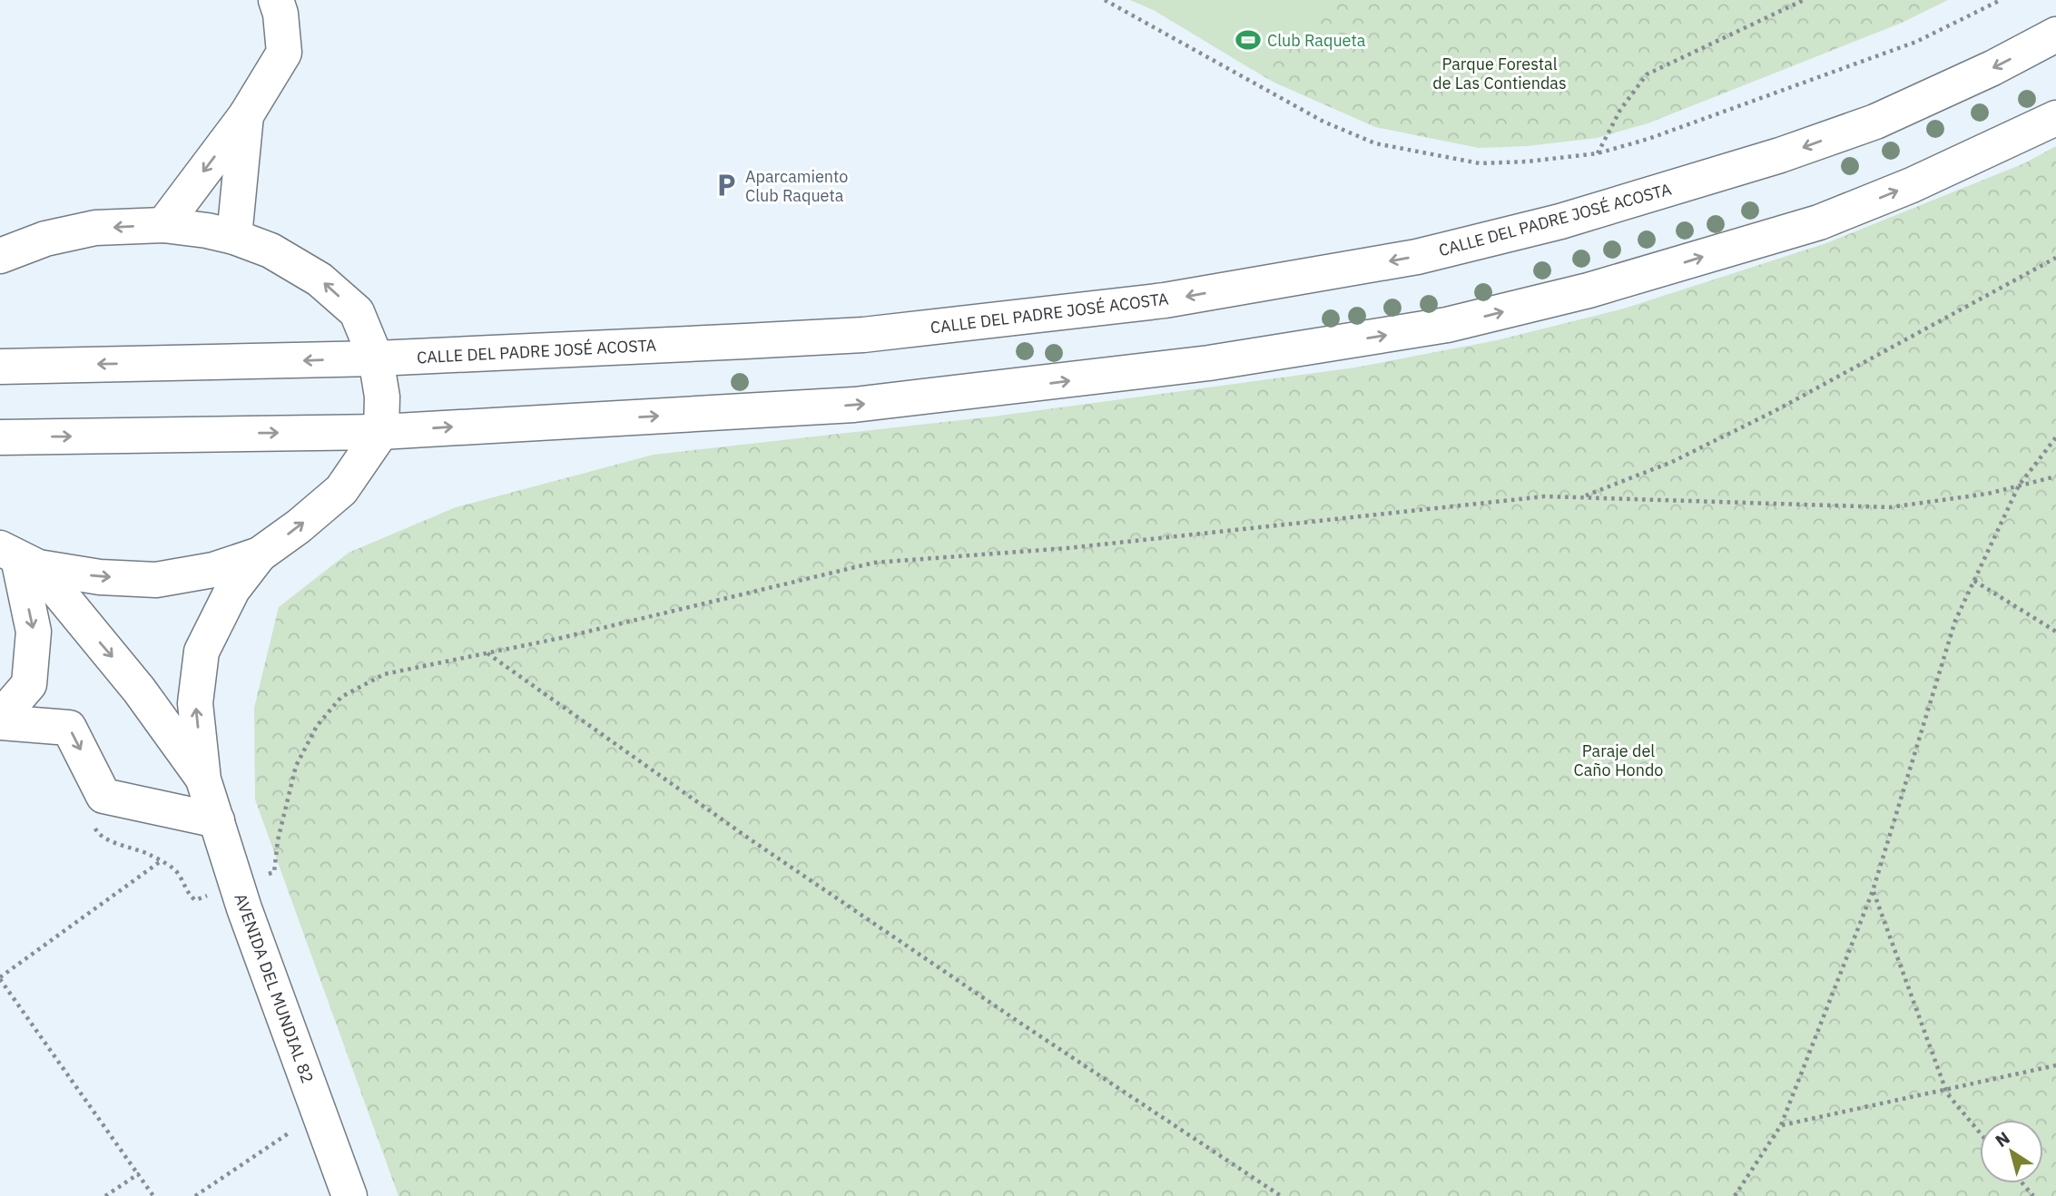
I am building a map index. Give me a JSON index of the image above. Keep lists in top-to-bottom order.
{
  "streets": {
    "main road": ["CALLE DEL PADRE JOSÉ ACOSTA", "AVENIDA DEL MUNDIAL 82"]
  },
  "parks": ["Parque Forestal de Las Contiendas", "Paraje del Caño Hondo"],
  "places": {
    "sports": ["Club Raqueta"],
    "parking": ["Aparcamiento Club Raqueta"]
  },
  "north": "top left"
}
